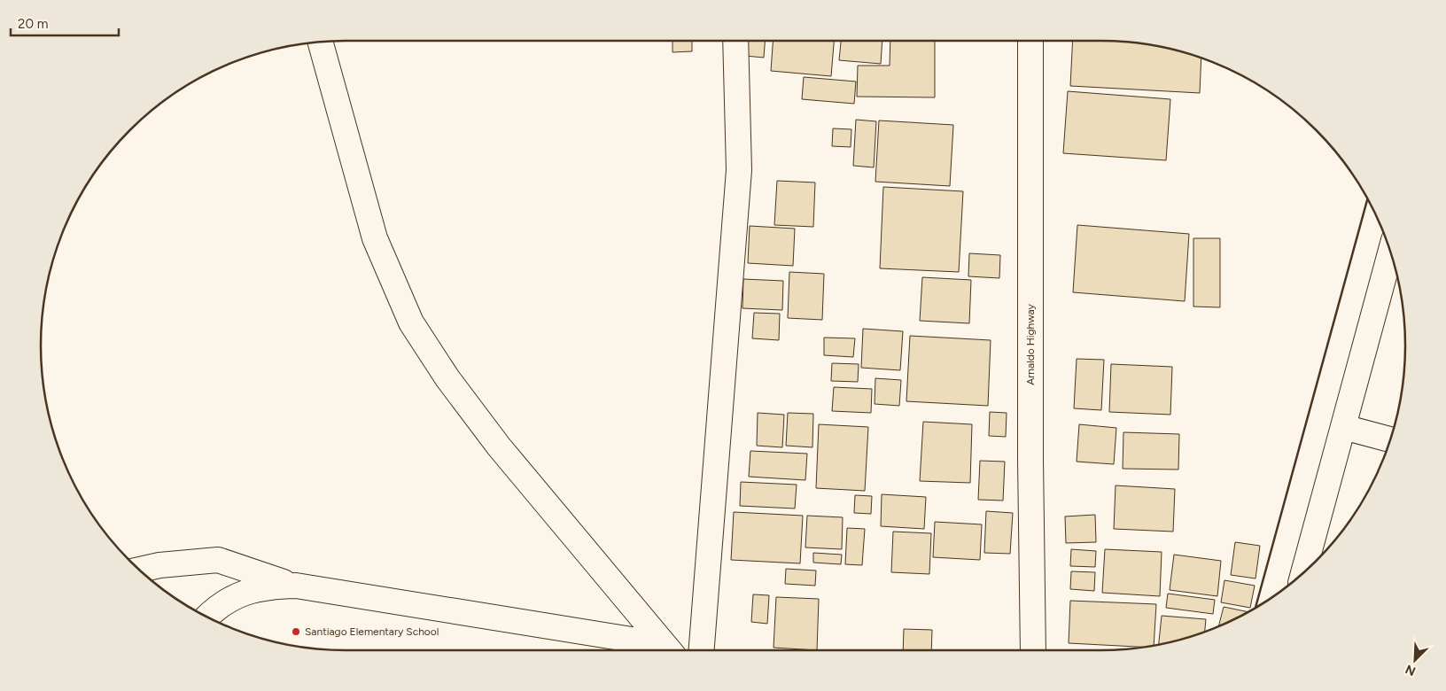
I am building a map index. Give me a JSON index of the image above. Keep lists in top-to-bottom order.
{
  "streets": {
    "street": ["Arnaldo Highway"]
  },
  "places": ["Santiago Elementary School"],
  "scale_bar": "20 m",
  "north": "bottom left"
}
